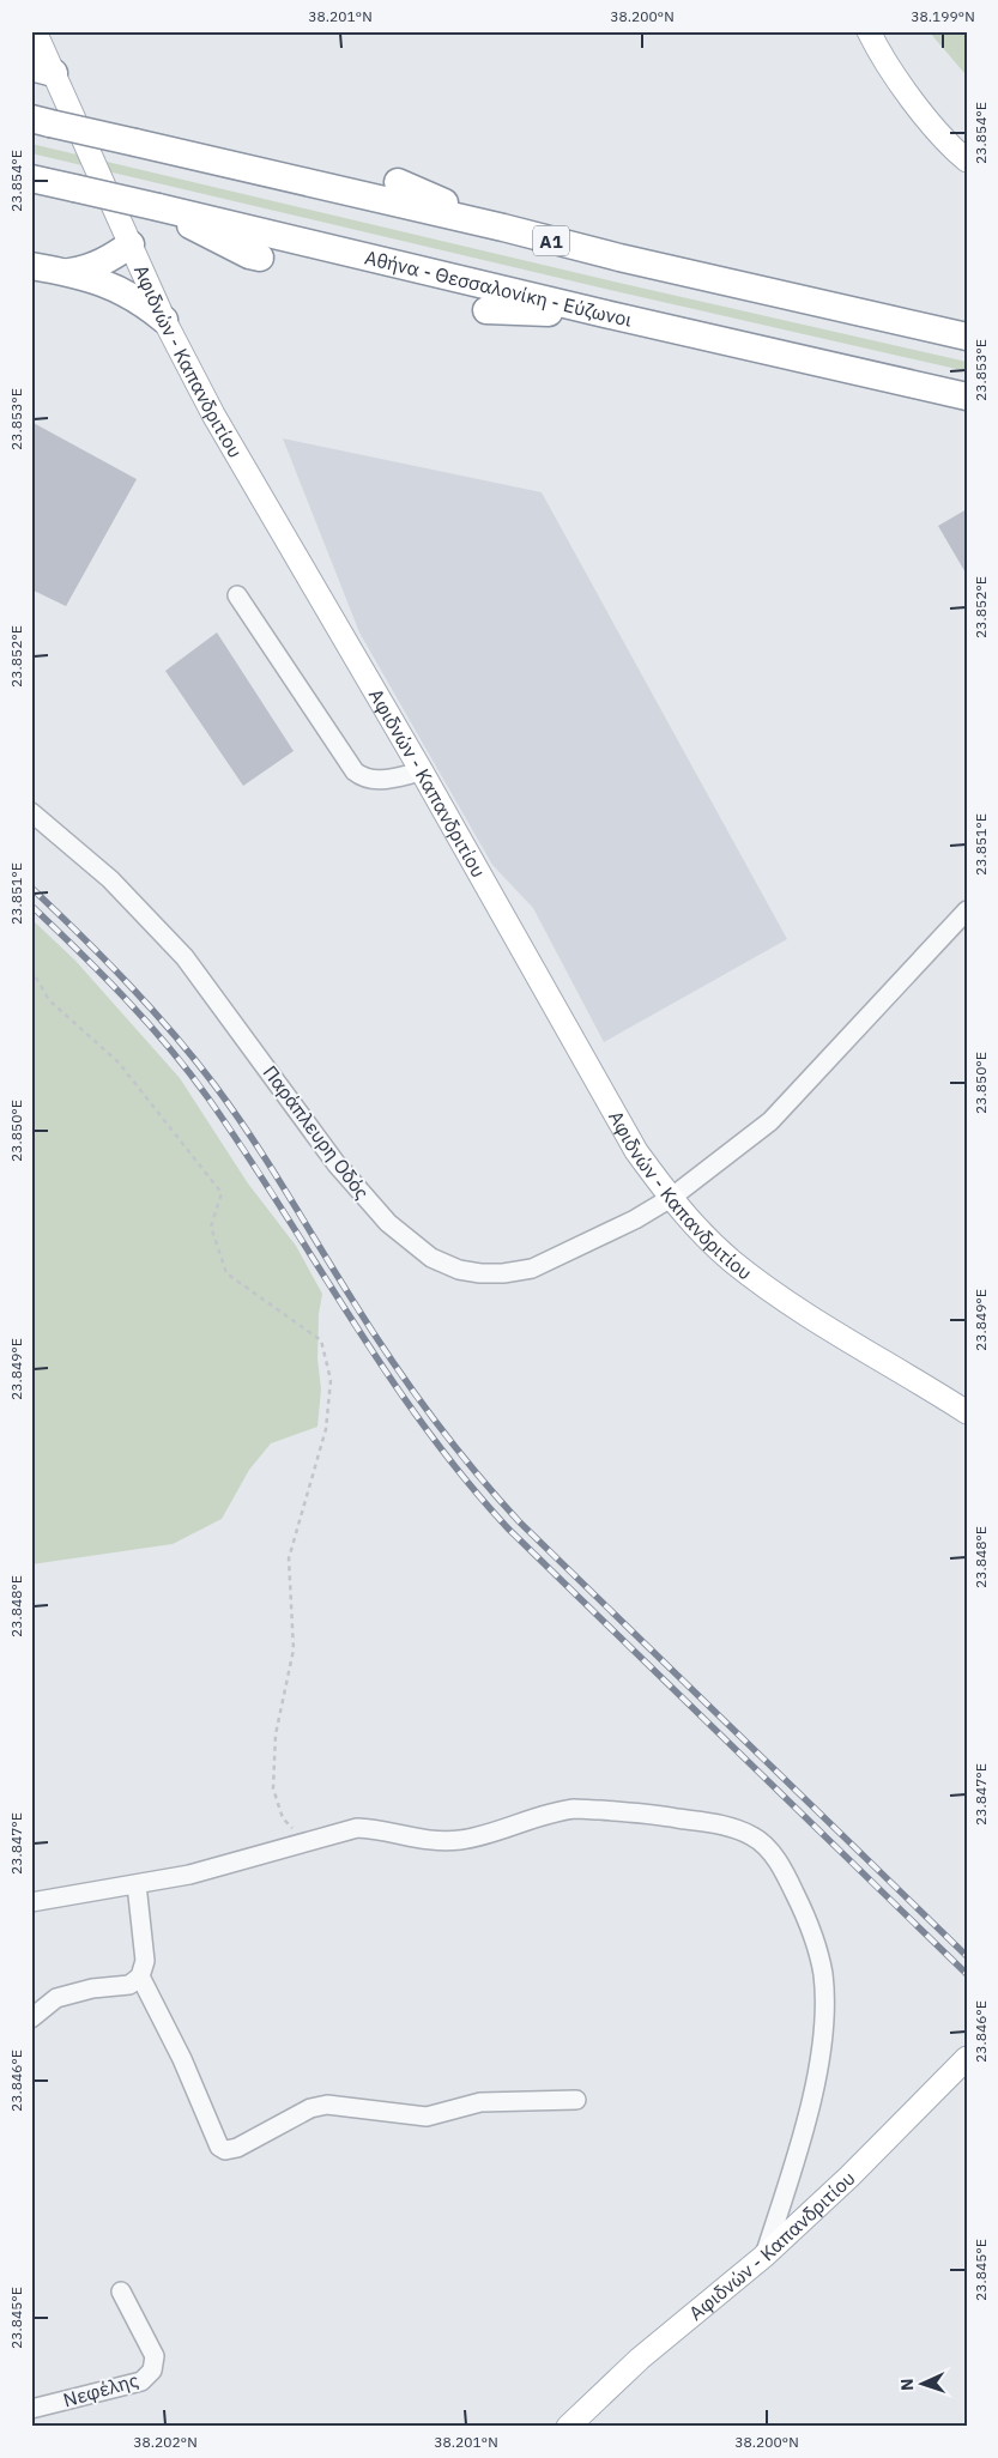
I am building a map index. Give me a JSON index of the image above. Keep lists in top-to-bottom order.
{
  "streets": {
    "highway": ["Α1", "Αθήνα - Θεσσαλονίκη - Εύζωνοι"],
    "main road": ["Αφιδνών - Καπανδριτίου"],
    "street": ["Παράπλευρη Οδός", "Νεφέλης"]
  },
  "crossings": [
    ["Αφιδνών - Καπανδριτίου", "Παράπλευρη Οδός"]
  ],
  "north": "left",
  "coordinates": [
    "38.201°N",
    "38.200°N",
    "38.199°N",
    "23.854°E",
    "23.853°E",
    "23.852°E",
    "23.851°E",
    "23.850°E",
    "23.849°E",
    "23.848°E",
    "23.847°E",
    "23.846°E",
    "23.845°E",
    "38.202°N"
  ]
}
